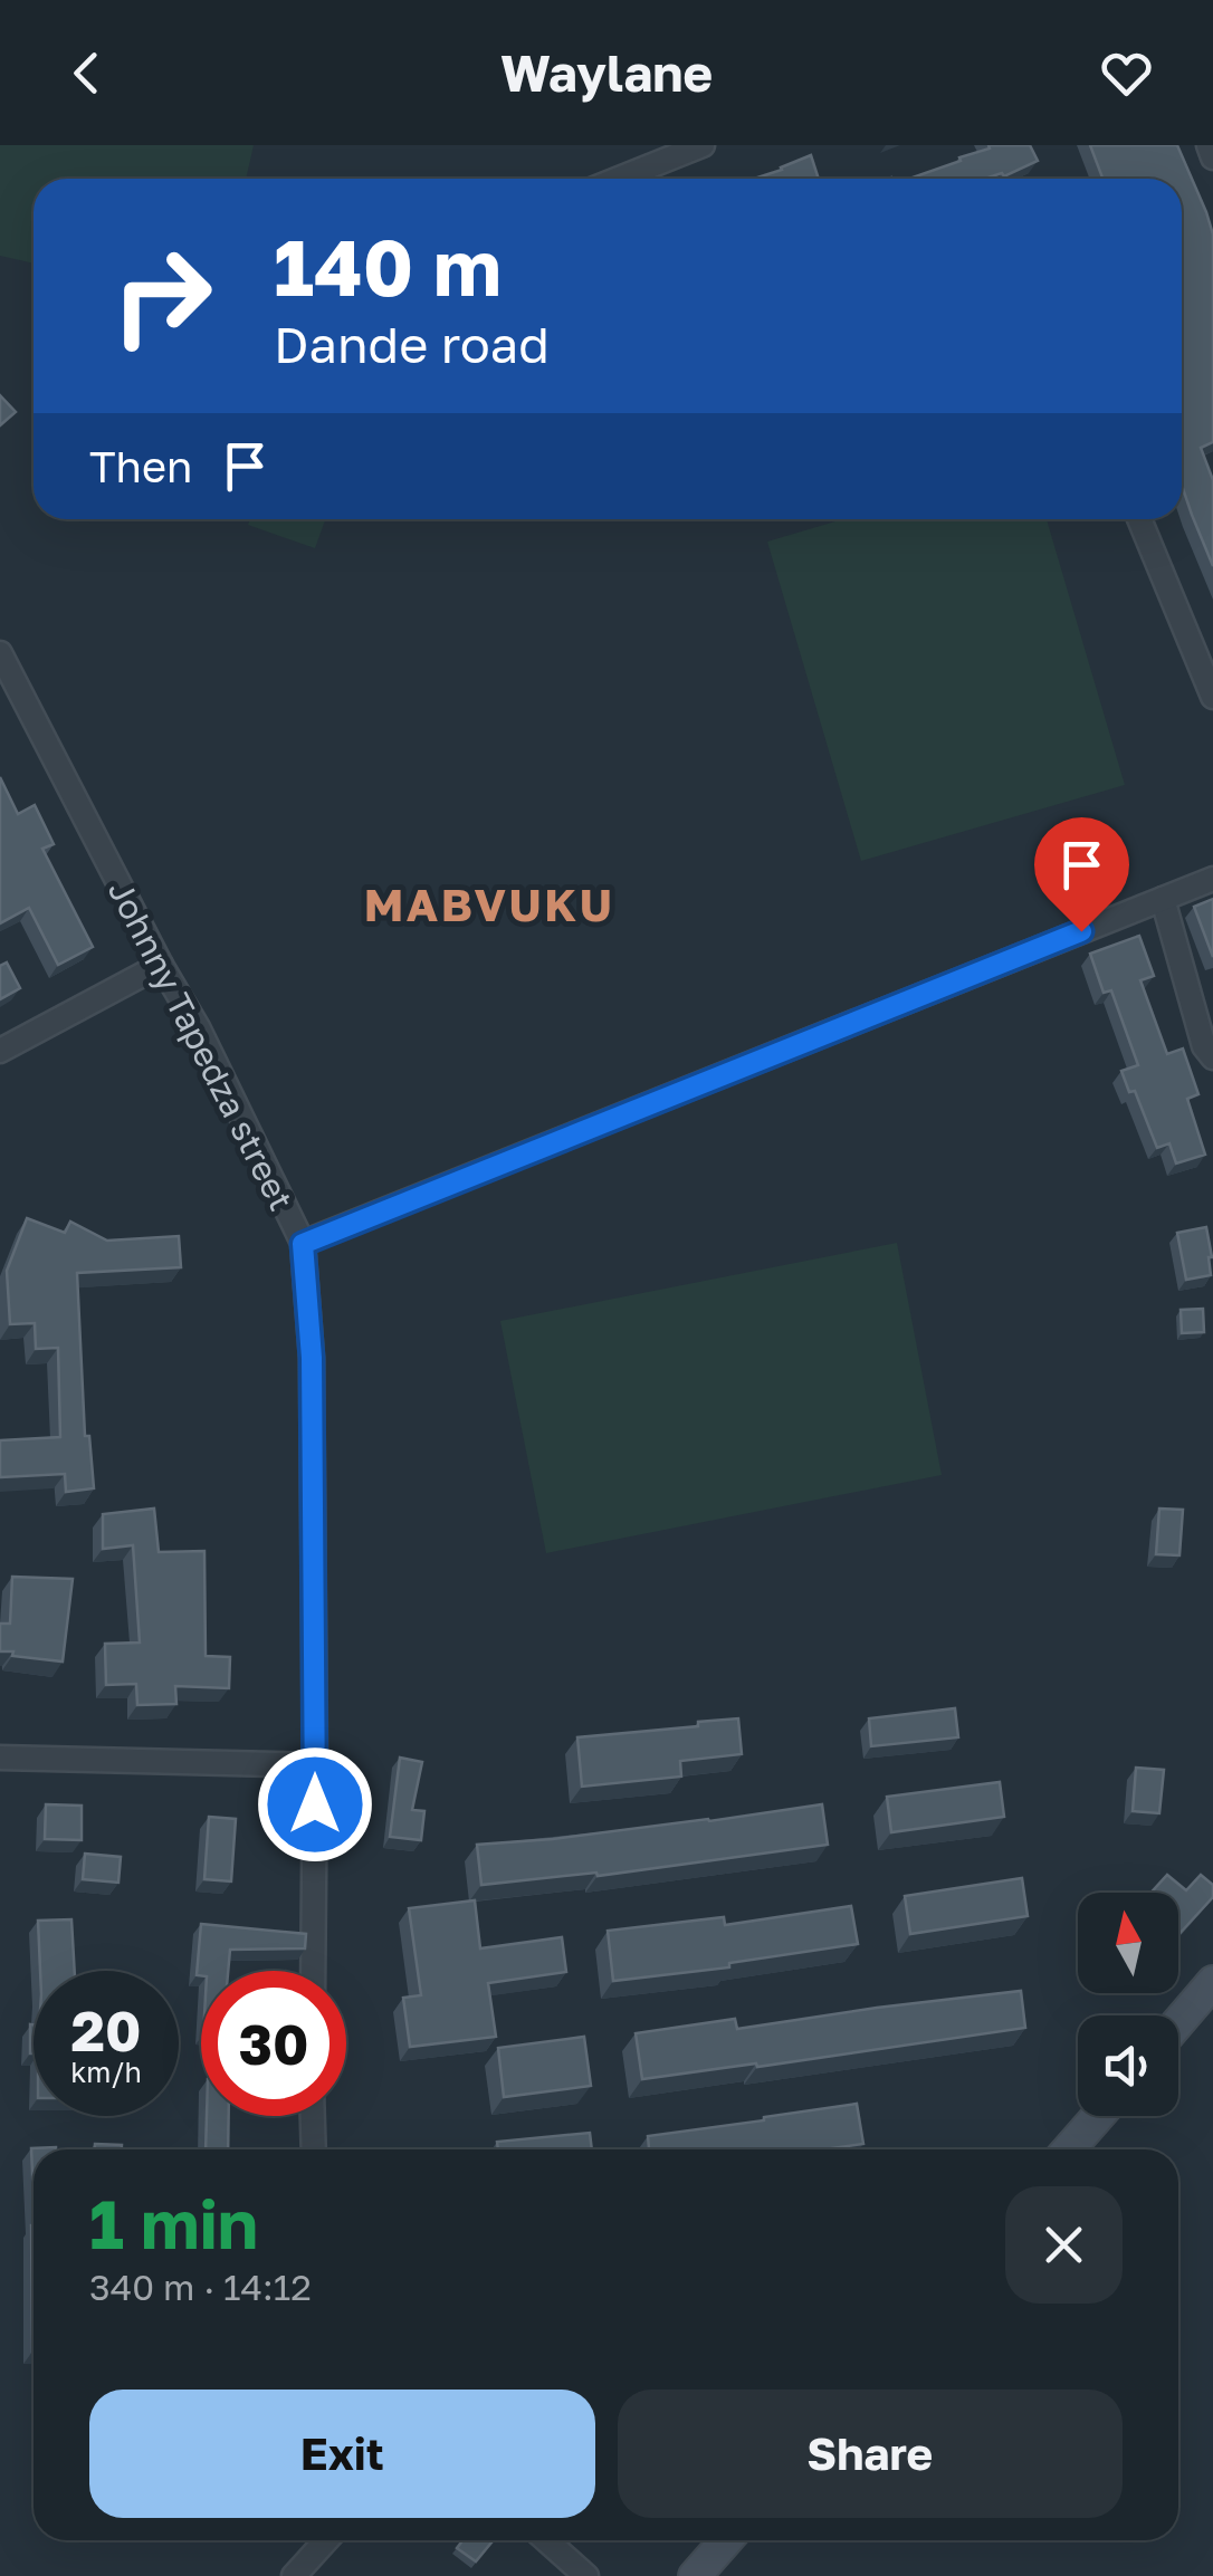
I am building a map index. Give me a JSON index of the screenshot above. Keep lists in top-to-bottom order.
{
  "streets": {
    "street": ["Johnny Tapedza street"]
  },
  "districts": ["MABVUKU"],
  "north": "top",
  "page": {
    "header": "Waylane",
    "turn": ["140 m", "Dande road"],
    "then": "Then",
    "speed": "20 km/h",
    "limit": "30",
    "heading": ["1 min", "340 m · 14:12"],
    "buttons": ["Exit", "Share"]
  }
}
